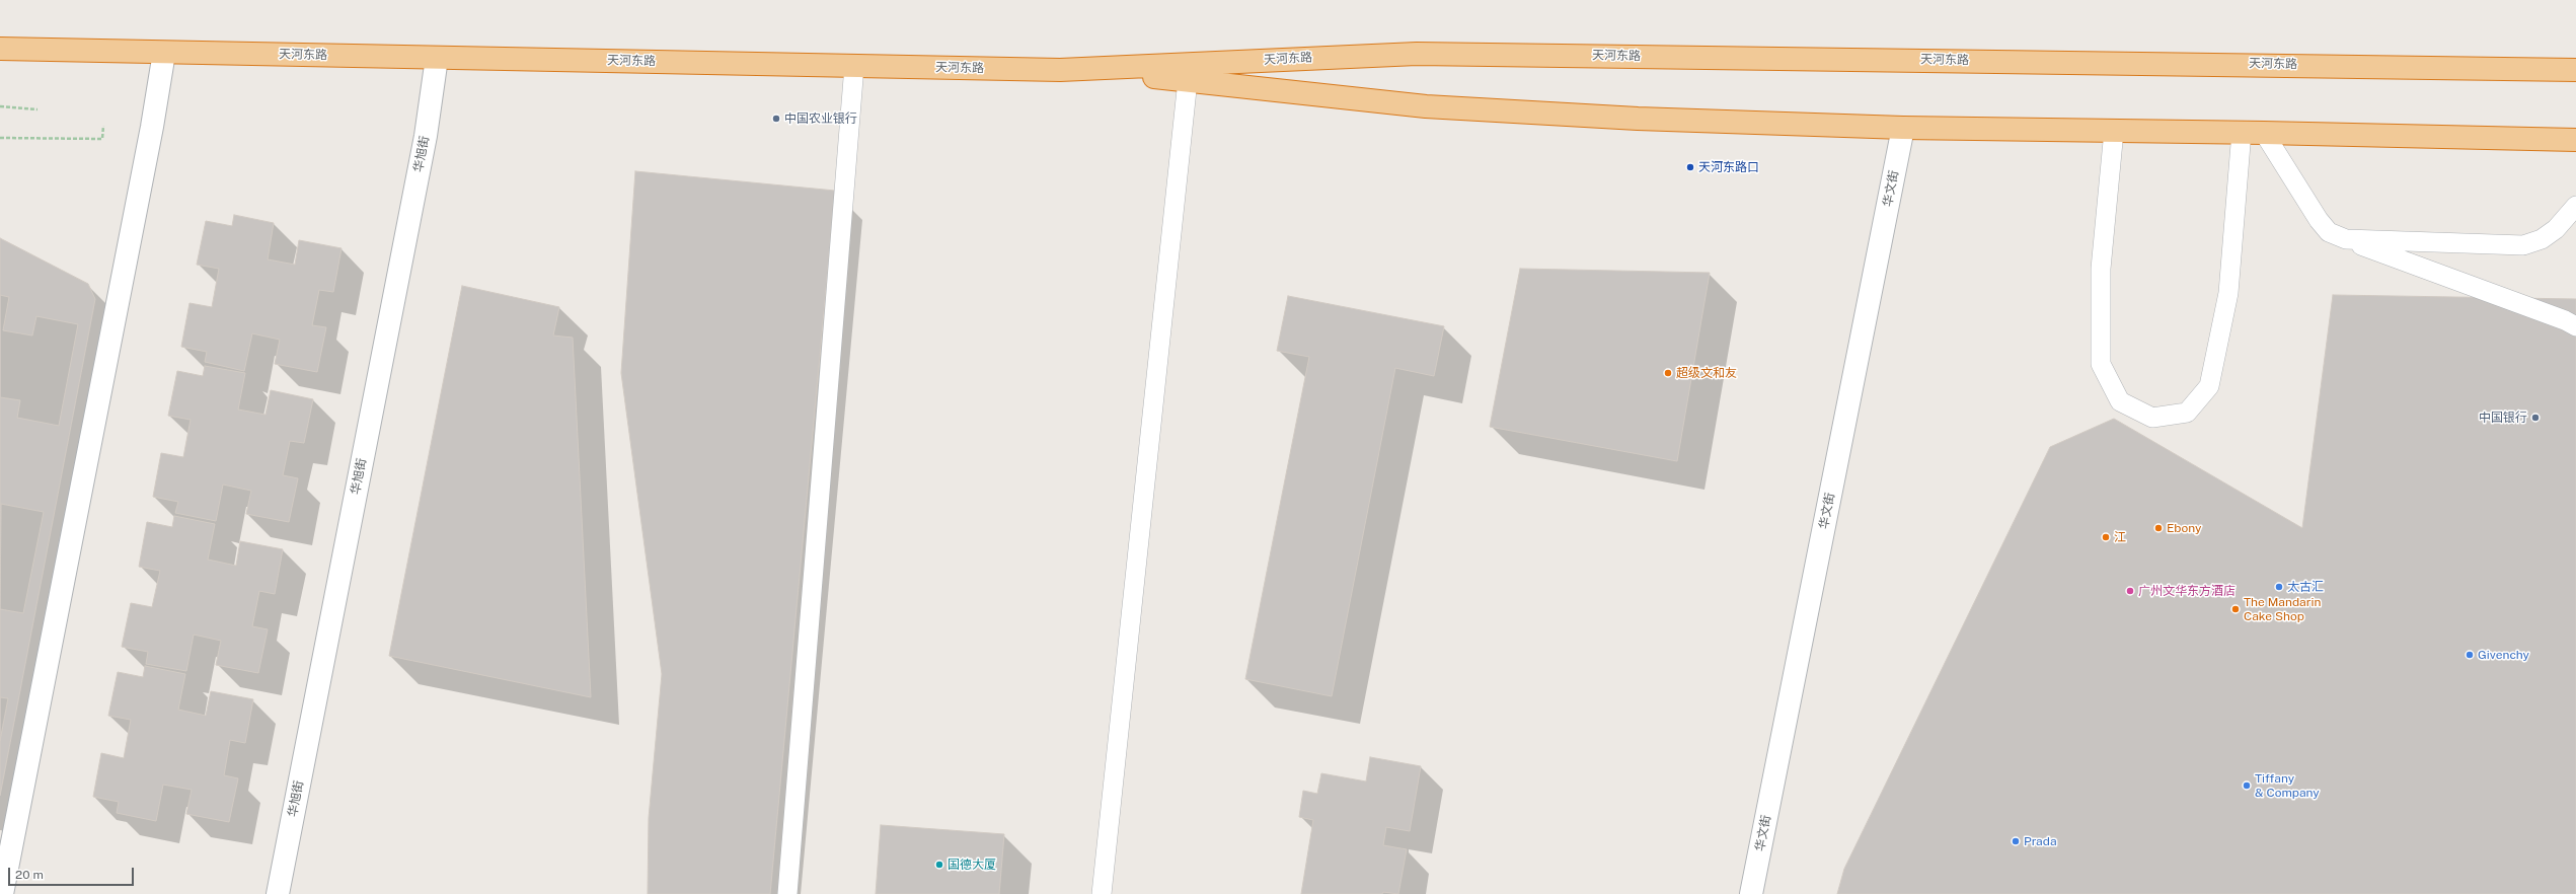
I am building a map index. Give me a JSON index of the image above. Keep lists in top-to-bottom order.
{
  "streets": {
    "highway": ["天河东路"],
    "street": ["华旭街", "华文街"]
  },
  "crossings": [
    ["天河东路", "华旭街"]
  ],
  "places": [
    "中国农业银行",
    "天河东路口",
    "超级文和友",
    "中国银行",
    "Ebony",
    "江",
    "太古汇",
    "广州文华东方酒店",
    "The Mandarin Cake Shop",
    "Givenchy",
    "Tiffany & Company",
    "Prada",
    "国德大厦"
  ],
  "scale_bar": "20 m"
}
